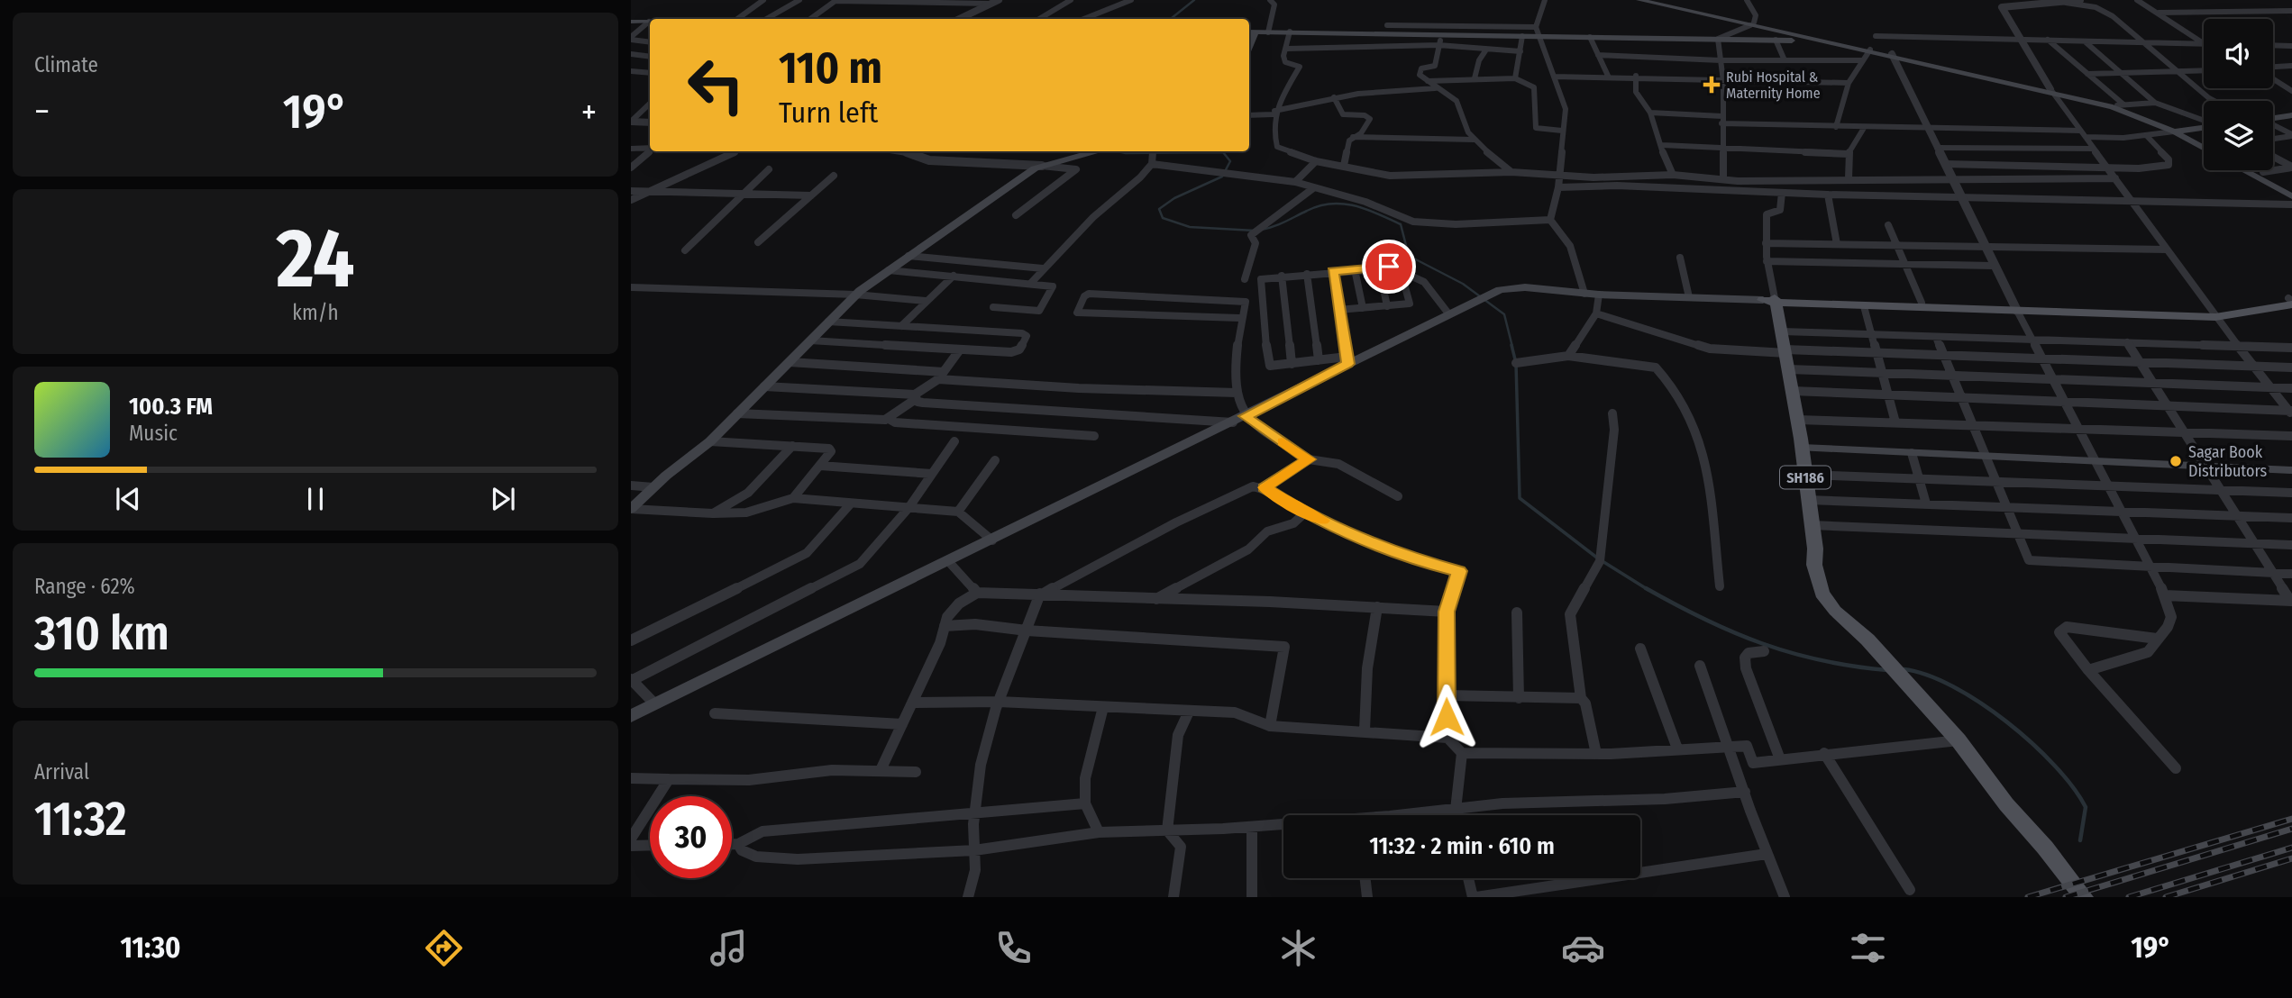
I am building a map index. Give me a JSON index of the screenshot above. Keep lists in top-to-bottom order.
{
  "streets": {
    "main road": ["SH186"]
  },
  "places": {
    "health": ["Rubi Hospital & Maternity Home"],
    "other": ["Sagar Book Distributors"]
  },
  "page": {
    "tile": [
      "Climate",
      ["24", "km/h"],
      ["Range · 62%", "310 km"],
      ["Arrival", "11:32"]
    ],
    "turn": ["110 m", "Turn left"],
    "heat": ["−", "19°", "+"],
    "song": ["100.3 FM", "Music"],
    "limit": "30",
    "trip": "11:32 · 2 min · 610 m",
    "tabs": ["11:30", "19°"]
  }
}
